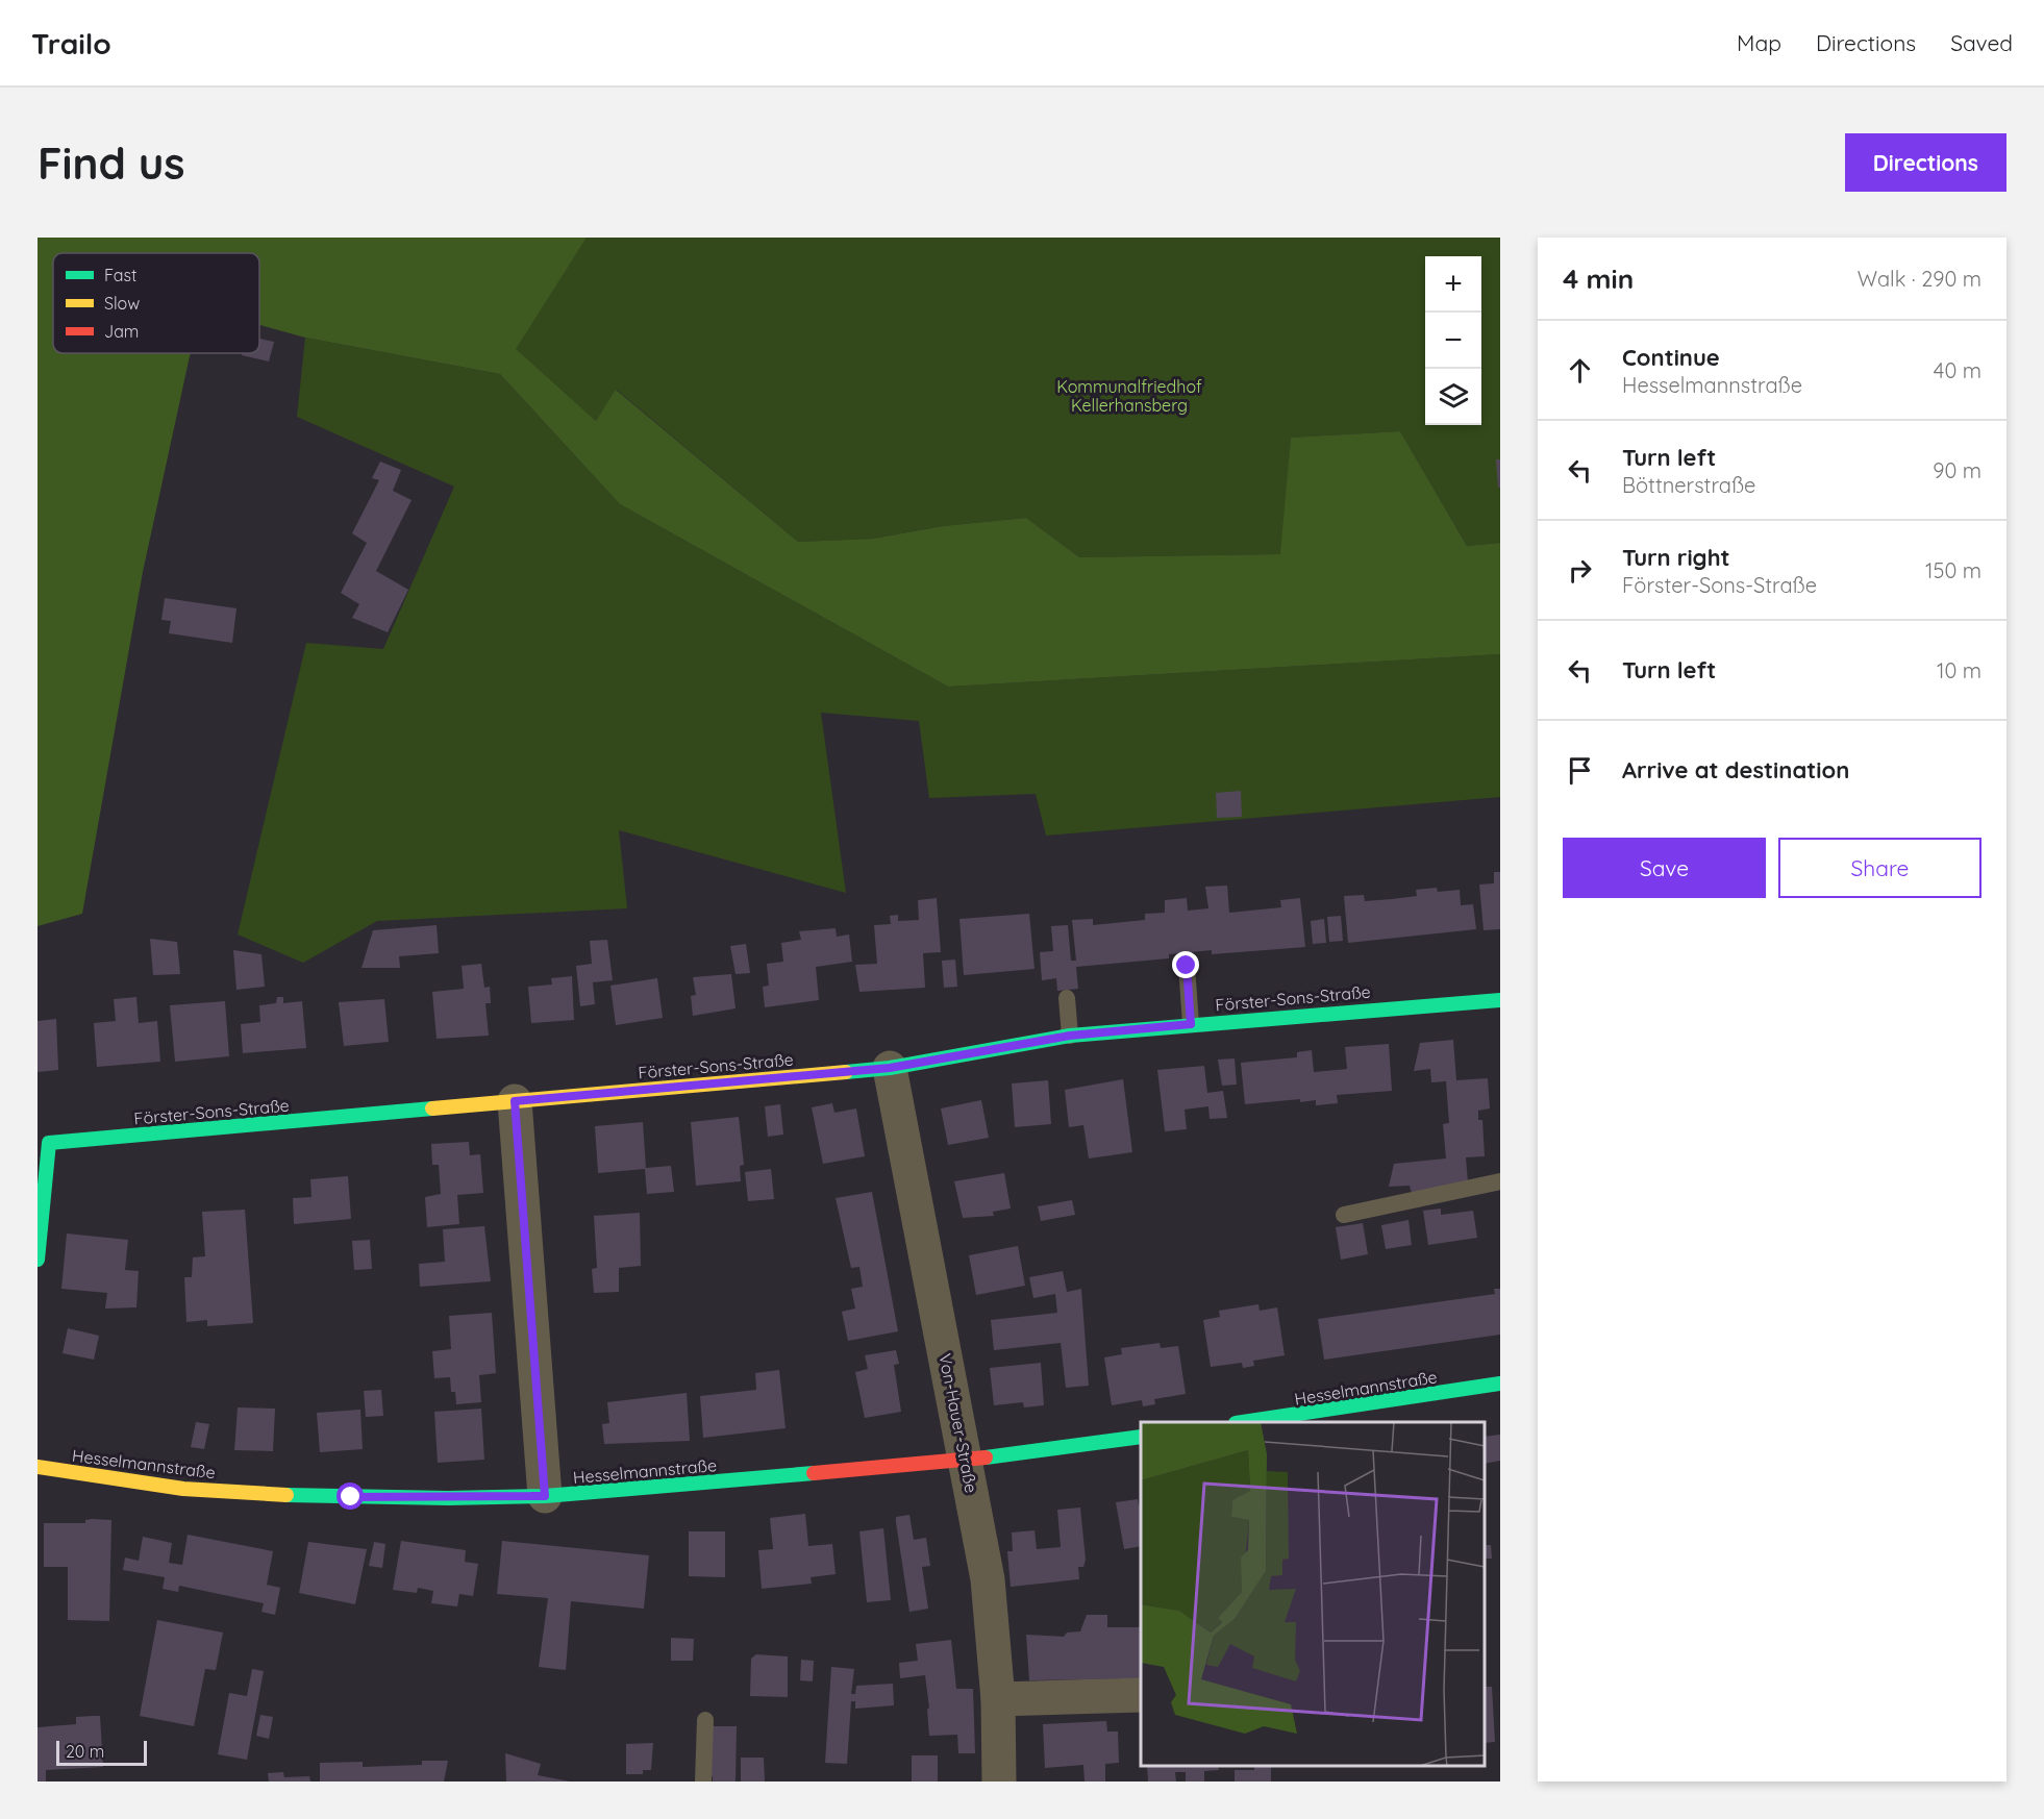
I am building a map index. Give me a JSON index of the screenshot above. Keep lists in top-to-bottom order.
{
  "streets": {
    "street": ["Förster-Sons-Straße", "Hesselmannstraße", "Von-Hauer-Straße"]
  },
  "crossings": [
    ["Förster-Sons-Straße", "Von-Hauer-Straße"],
    ["Hesselmannstraße", "Von-Hauer-Straße"]
  ],
  "parks": ["Kommunalfriedhof Kellerhansberg"],
  "legend": ["Fast", "Slow", "Jam"],
  "scale_bar": "20 m",
  "page": {
    "header": "Trailo",
    "nav": ["Map", "Directions", "Saved"],
    "buttons": [
      "Directions",
      ["Save", "Share"]
    ],
    "title": "Find us",
    "heading": ["4 min", "Walk · 290 m"],
    "map_buttons": ["+", "−"],
    "list": [
      ["Continue", "Hesselmannstraße", "40 m"],
      ["Turn left", "Böttnerstraße", "90 m"],
      ["Turn right", "Förster-Sons-Straße", "150 m"],
      ["Turn left", "10 m"],
      "Arrive at destination"
    ],
    "scale": "20 m"
  }
}
